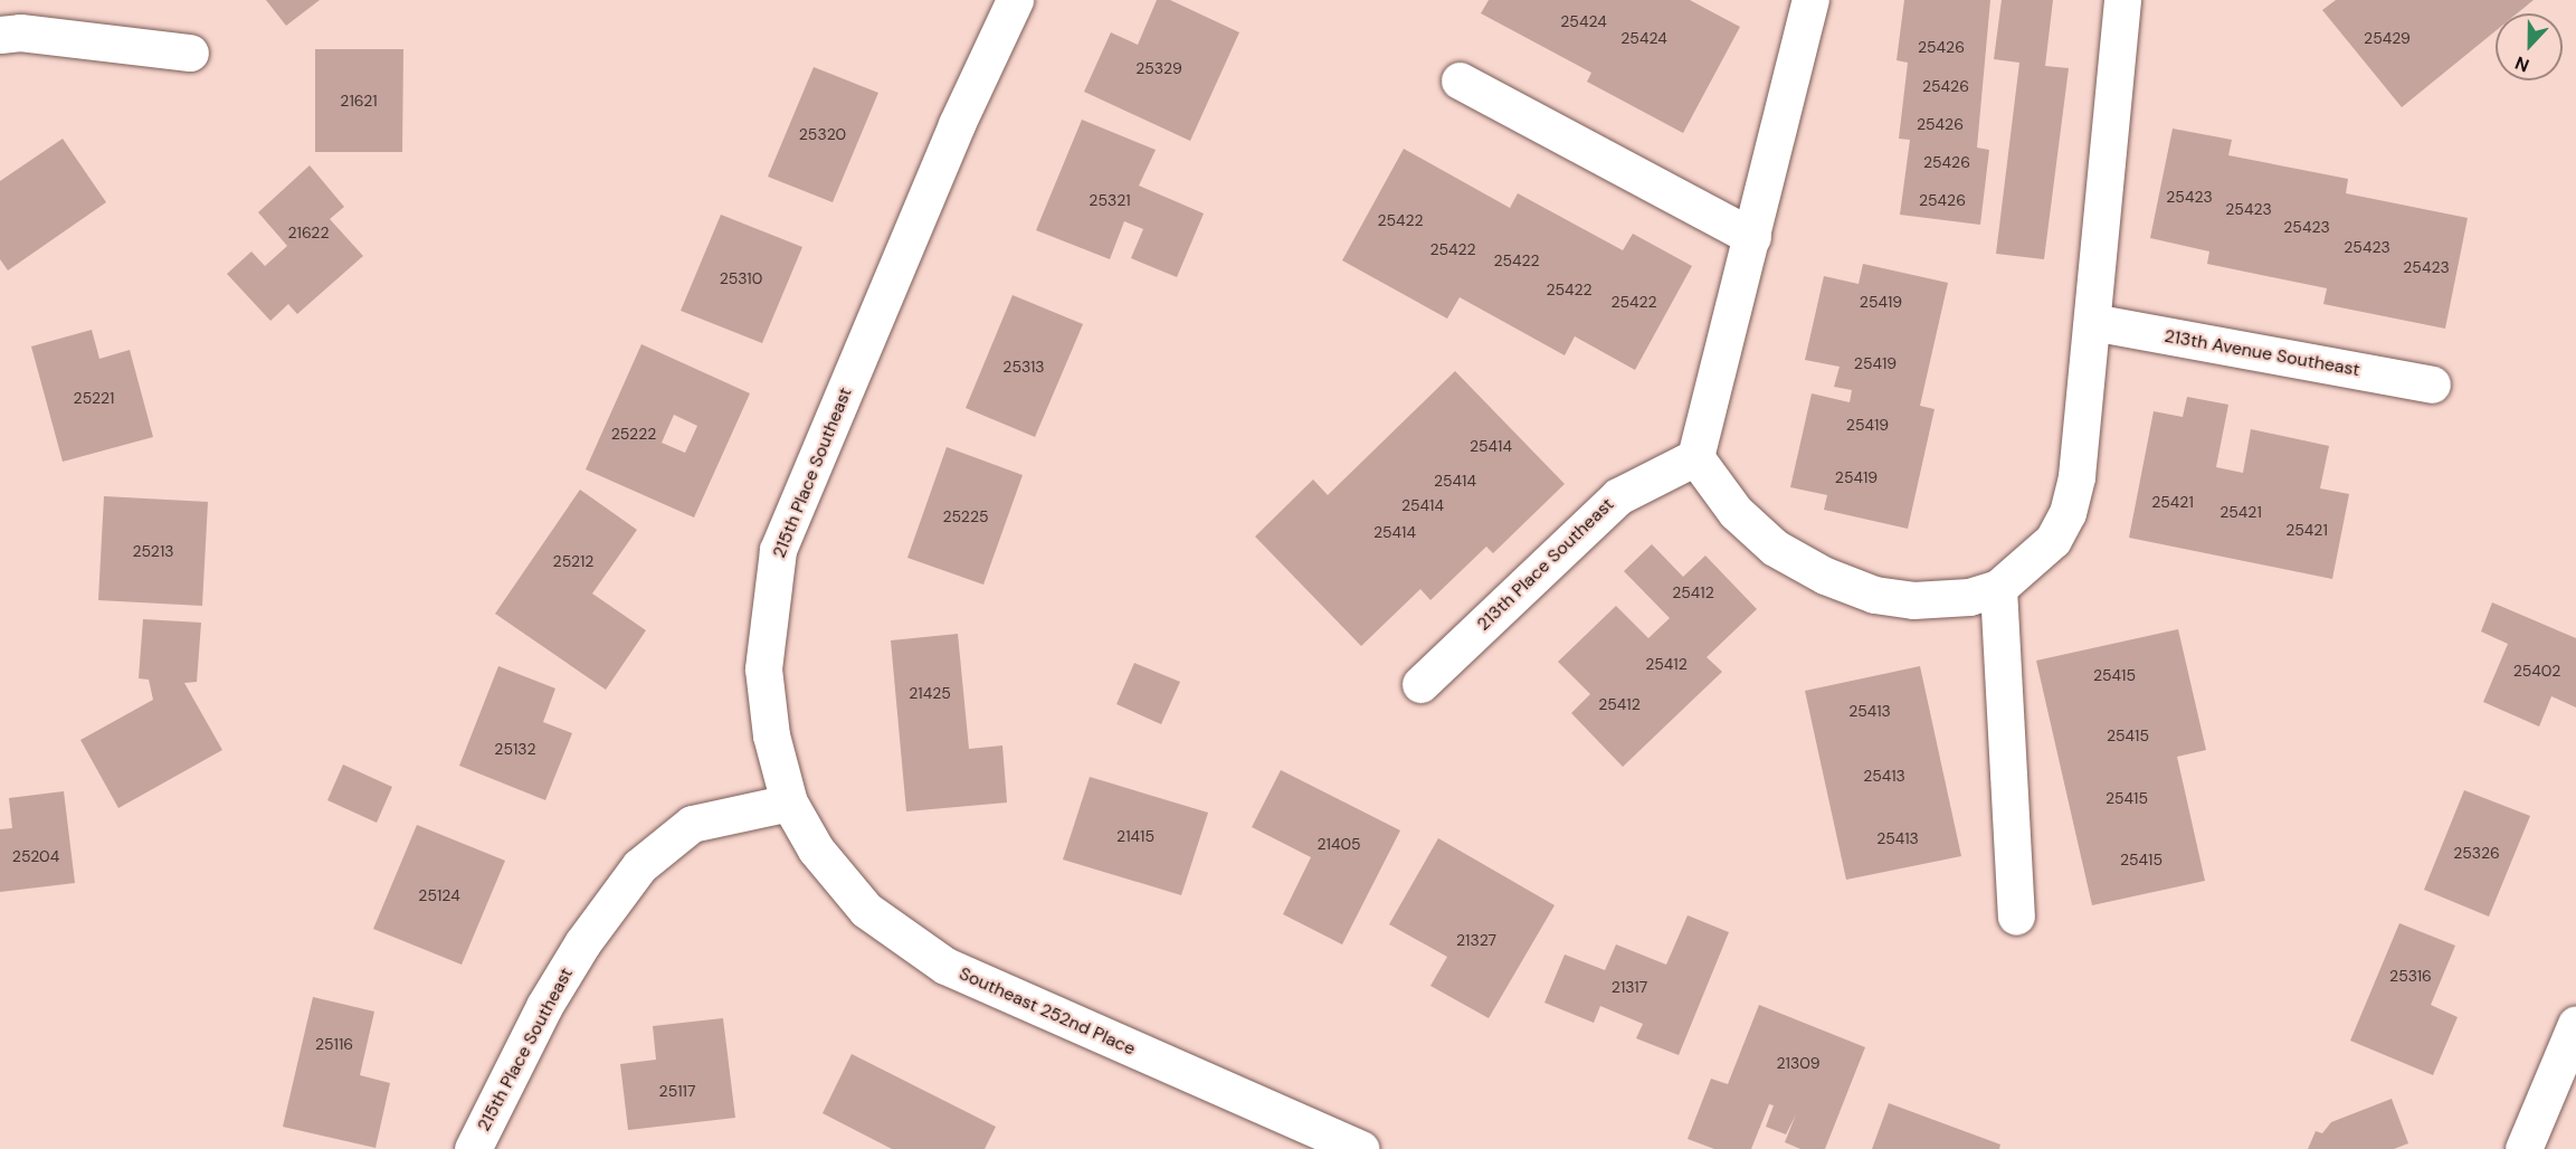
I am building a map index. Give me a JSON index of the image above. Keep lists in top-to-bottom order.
{
  "streets": {
    "street": [
      "213th Avenue Southeast",
      "215th Place Southeast",
      "213th Place Southeast",
      "Southeast 252nd Place"
    ]
  },
  "crossings": [
    ["215th Place Southeast", "Southeast 252nd Place"]
  ],
  "house_numbers": [
    "25424",
    "25424",
    "25429",
    "25426",
    "25329",
    "25426",
    "21621",
    "25426",
    "25320",
    "25426",
    "25423",
    "25321",
    "25426",
    "25423",
    "25422",
    "25423",
    "21622",
    "25423",
    "25422",
    "25422",
    "25423",
    "25310",
    "25422",
    "25422",
    "25419",
    "25419",
    "25313",
    "25221",
    "25419",
    "25222",
    "25414",
    "25419",
    "25414",
    "25421",
    "25414",
    "25421",
    "25225",
    "25421",
    "25414",
    "25213",
    "25212",
    "25412",
    "25412",
    "25402",
    "25415",
    "21425",
    "25412",
    "25413",
    "25415",
    "25132",
    "25413",
    "25415",
    "21415",
    "25413",
    "21405",
    "25326",
    "25204",
    "25415",
    "25124",
    "21327",
    "25316",
    "21317",
    "25116",
    "21309",
    "25117"
  ],
  "north": "bottom"
}
